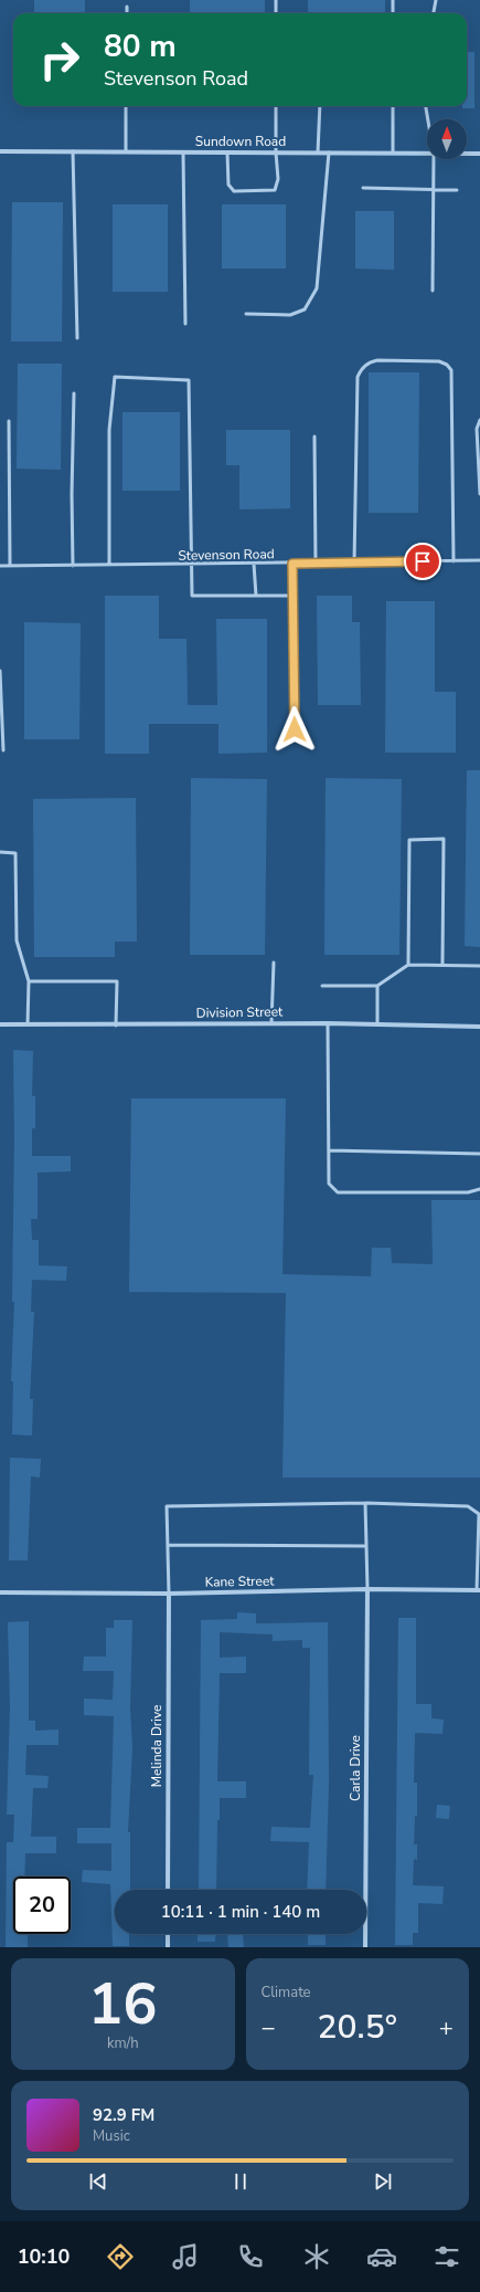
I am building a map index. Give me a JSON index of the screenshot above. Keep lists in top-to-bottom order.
{
  "streets": {
    "street": [
      "Sundown Road",
      "Division Street",
      "Kane Street",
      "Melinda Drive",
      "Carla Drive"
    ],
    "lane": ["Stevenson Road"]
  },
  "crossings": [
    ["Kane Street", "Melinda Drive"],
    ["Kane Street", "Carla Drive"]
  ],
  "north": "top",
  "page": {
    "turn": ["80 m", "Stevenson Road"],
    "limit": "20",
    "trip": "10:11 · 1 min · 140 m",
    "tile": [
      ["16", "km/h"],
      "Climate"
    ],
    "heat": ["−", "20.5°", "+"],
    "song": ["92.9 FM", "Music"],
    "tabs": "10:10"
  }
}
